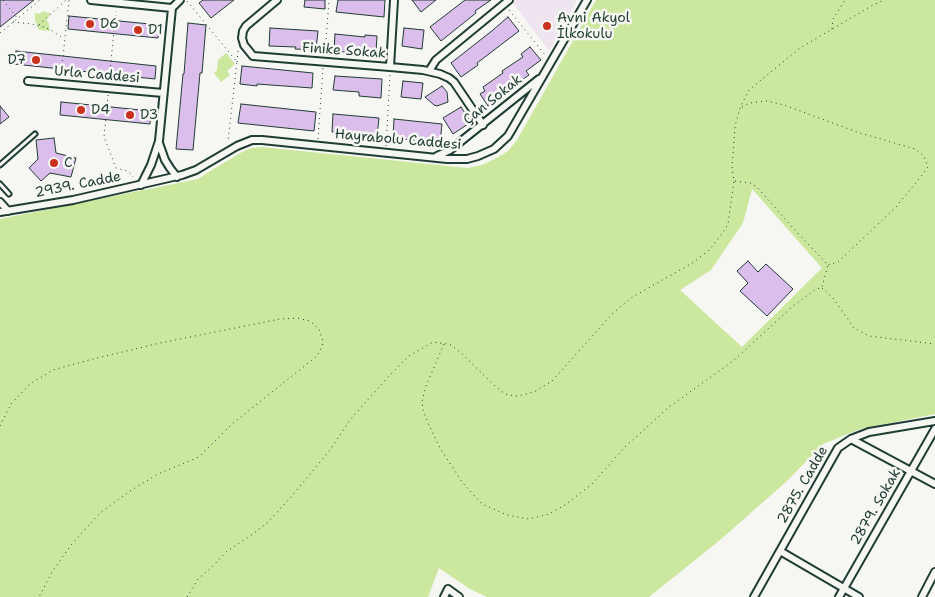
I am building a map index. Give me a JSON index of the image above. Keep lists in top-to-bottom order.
{
  "streets": {
    "street": [
      "Finike Sokak",
      "Urla Caddesi",
      "Çan Sokak",
      "Hayrabolu Caddesi",
      "2939. Cadde",
      "2875. Cadde",
      "2879. Sokak"
    ]
  },
  "crossings": [
    ["Finike Sokak", "Çan Sokak"],
    ["Çan Sokak", "Hayrabolu Caddesi"],
    ["Hayrabolu Caddesi", "2939. Cadde"]
  ],
  "places": [
    "D6",
    "Avni Akyol İlkokulu",
    "D1",
    "D7",
    "D4",
    "D3",
    "C"
  ]
}
